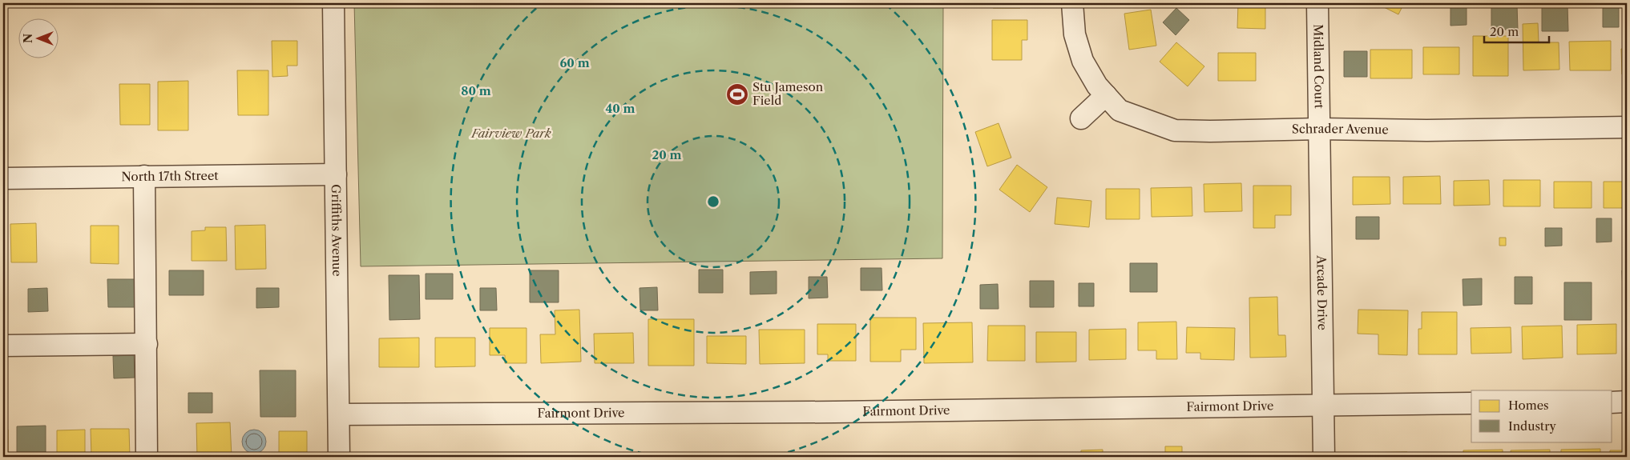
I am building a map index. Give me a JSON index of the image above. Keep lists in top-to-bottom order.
{
  "streets": {
    "street": [
      "Midland Court",
      "Schrader Avenue",
      "North 17th Street",
      "Griffiths Avenue",
      "Arcade Drive",
      "Fairmont Drive"
    ]
  },
  "crossings": [
    ["Midland Court", "Schrader Avenue"],
    ["Midland Court", "Arcade Drive"],
    ["Schrader Avenue", "Arcade Drive"],
    ["North 17th Street", "Griffiths Avenue"],
    ["Griffiths Avenue", "Fairmont Drive"],
    ["Arcade Drive", "Fairmont Drive"]
  ],
  "parks": ["Fairview Park"],
  "places": {
    "sports": ["Stu Jameson Field"]
  },
  "legend": ["Homes", "Industry"],
  "scale_bar": "20 m",
  "north": "left",
  "rings": [
    "60 m",
    "80 m",
    "40 m",
    "20 m"
  ]
}
